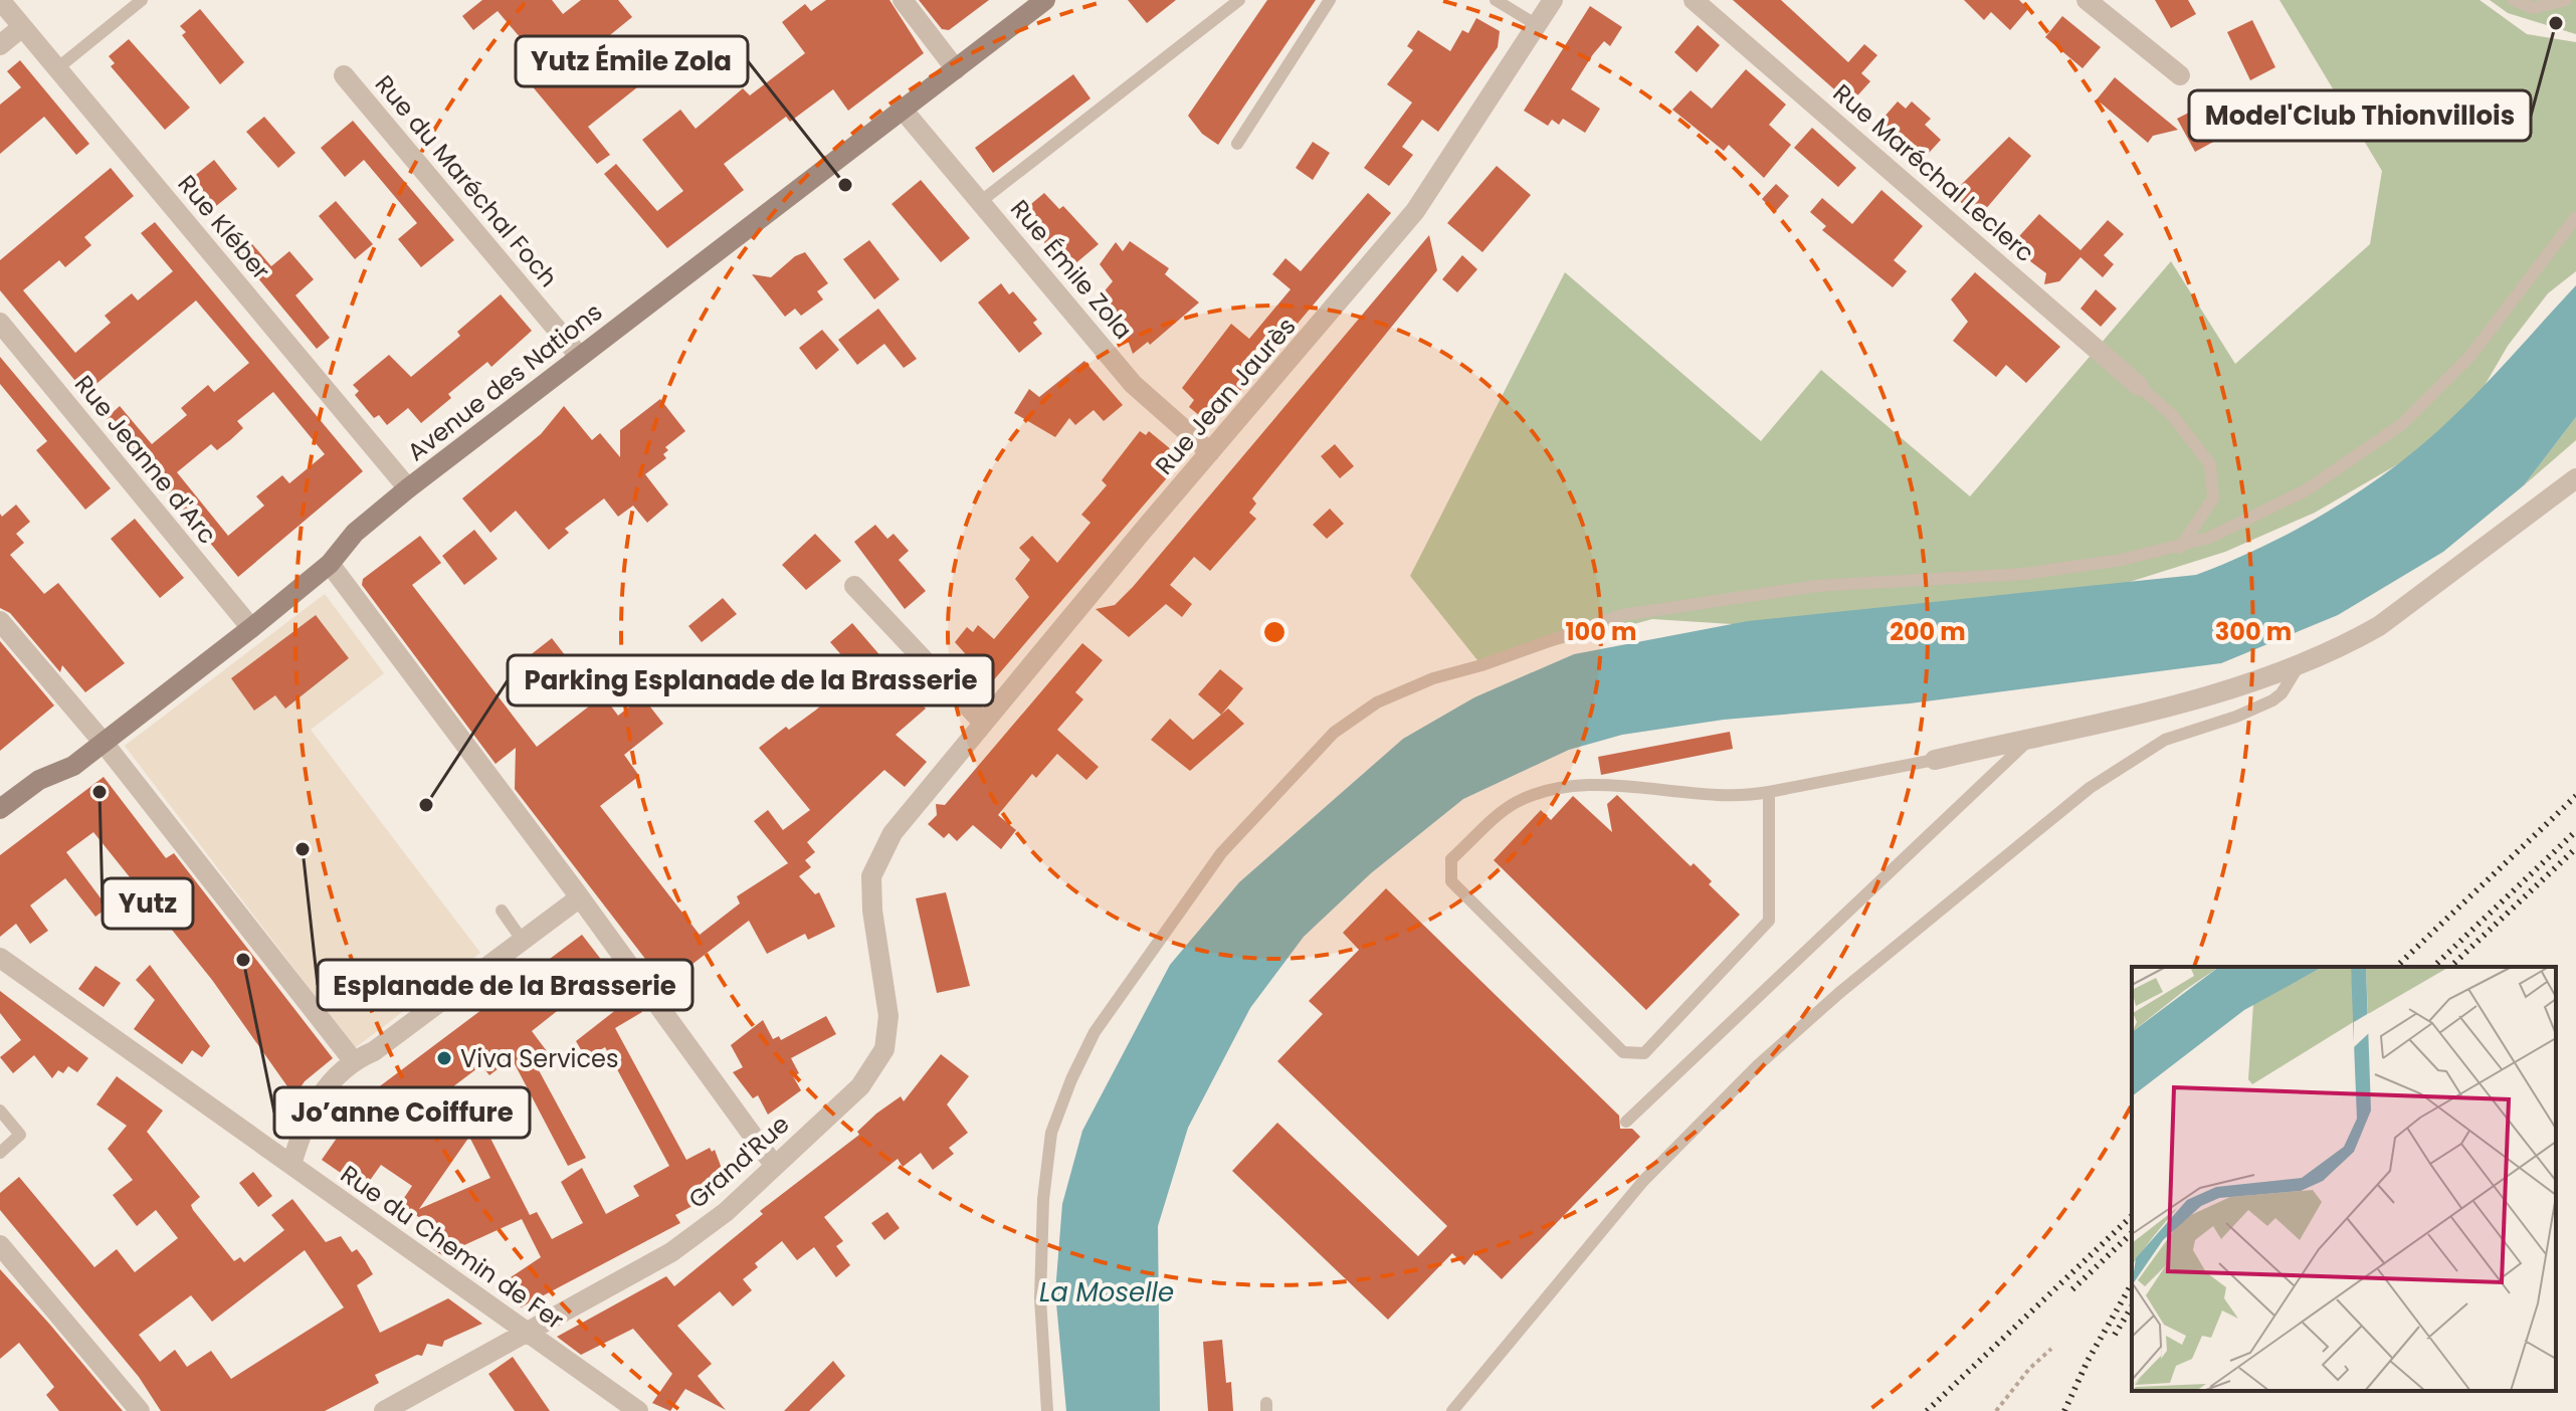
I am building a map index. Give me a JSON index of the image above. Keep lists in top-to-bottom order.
{
  "streets": {
    "main road": ["Avenue des Nations"],
    "street": [
      "Rue Maréchal Leclerc",
      "Rue du Maréchal Foch",
      "Rue Kléber",
      "Rue Émile Zola",
      "Rue Jean Jaurès",
      "Rue Jeanne d'Arc",
      "Grand'Rue",
      "Rue du Chemin de Fer"
    ]
  },
  "crossings": [
    ["Rue du Maréchal Foch", "Avenue des Nations"],
    ["Rue Kléber", "Avenue des Nations"],
    ["Rue Émile Zola", "Avenue des Nations"],
    ["Rue Émile Zola", "Rue Jean Jaurès"],
    ["Avenue des Nations", "Rue Jeanne d'Arc"],
    ["Rue Jean Jaurès", "Grand'Rue"],
    ["Grand'Rue", "Rue du Chemin de Fer"]
  ],
  "water": ["La Moselle"],
  "places": [
    "Model'Club Thionvillois",
    "Yutz Émile Zola",
    "Yutz",
    "Parking Esplanade de la Brasserie",
    "Esplanade de la Brasserie",
    "Jo’anne Coiffure",
    "Viva Services"
  ],
  "rings": ["100 m", "200 m", "300 m"]
}
